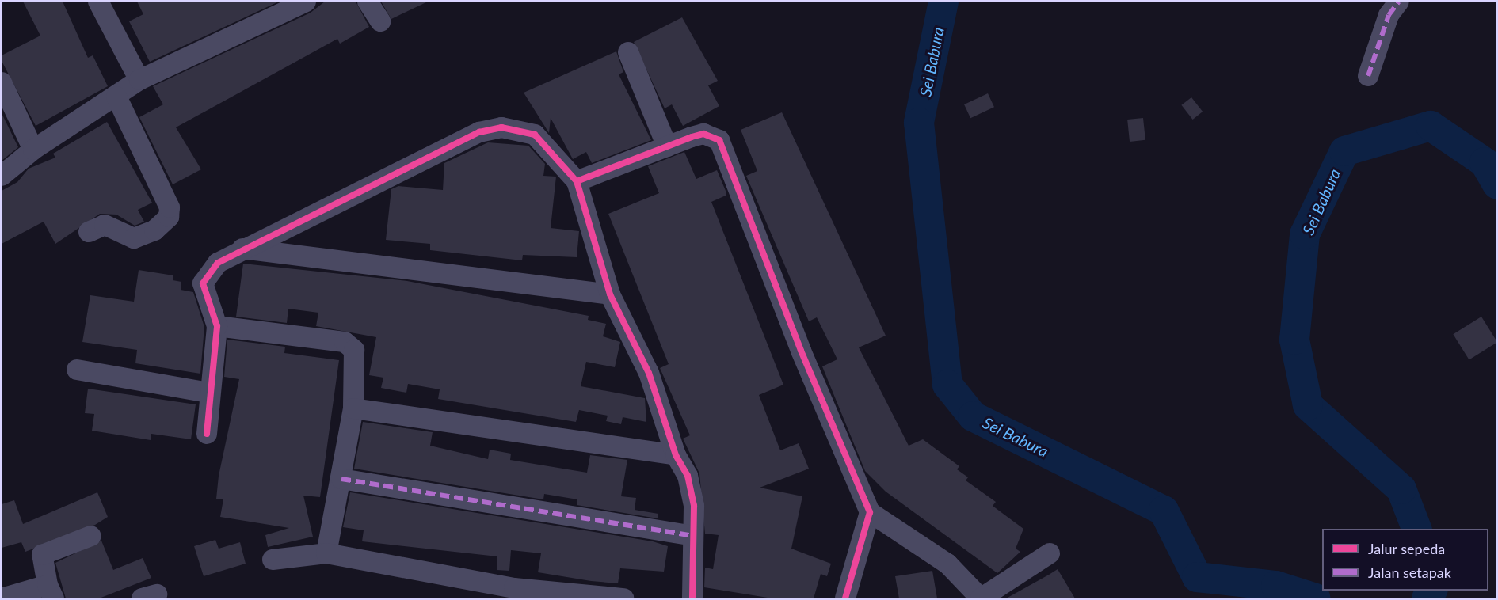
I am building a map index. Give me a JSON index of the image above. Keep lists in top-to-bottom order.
{
  "water": ["Sei Babura"],
  "legend": ["Jalur sepeda", "Jalan setapak"]
}
